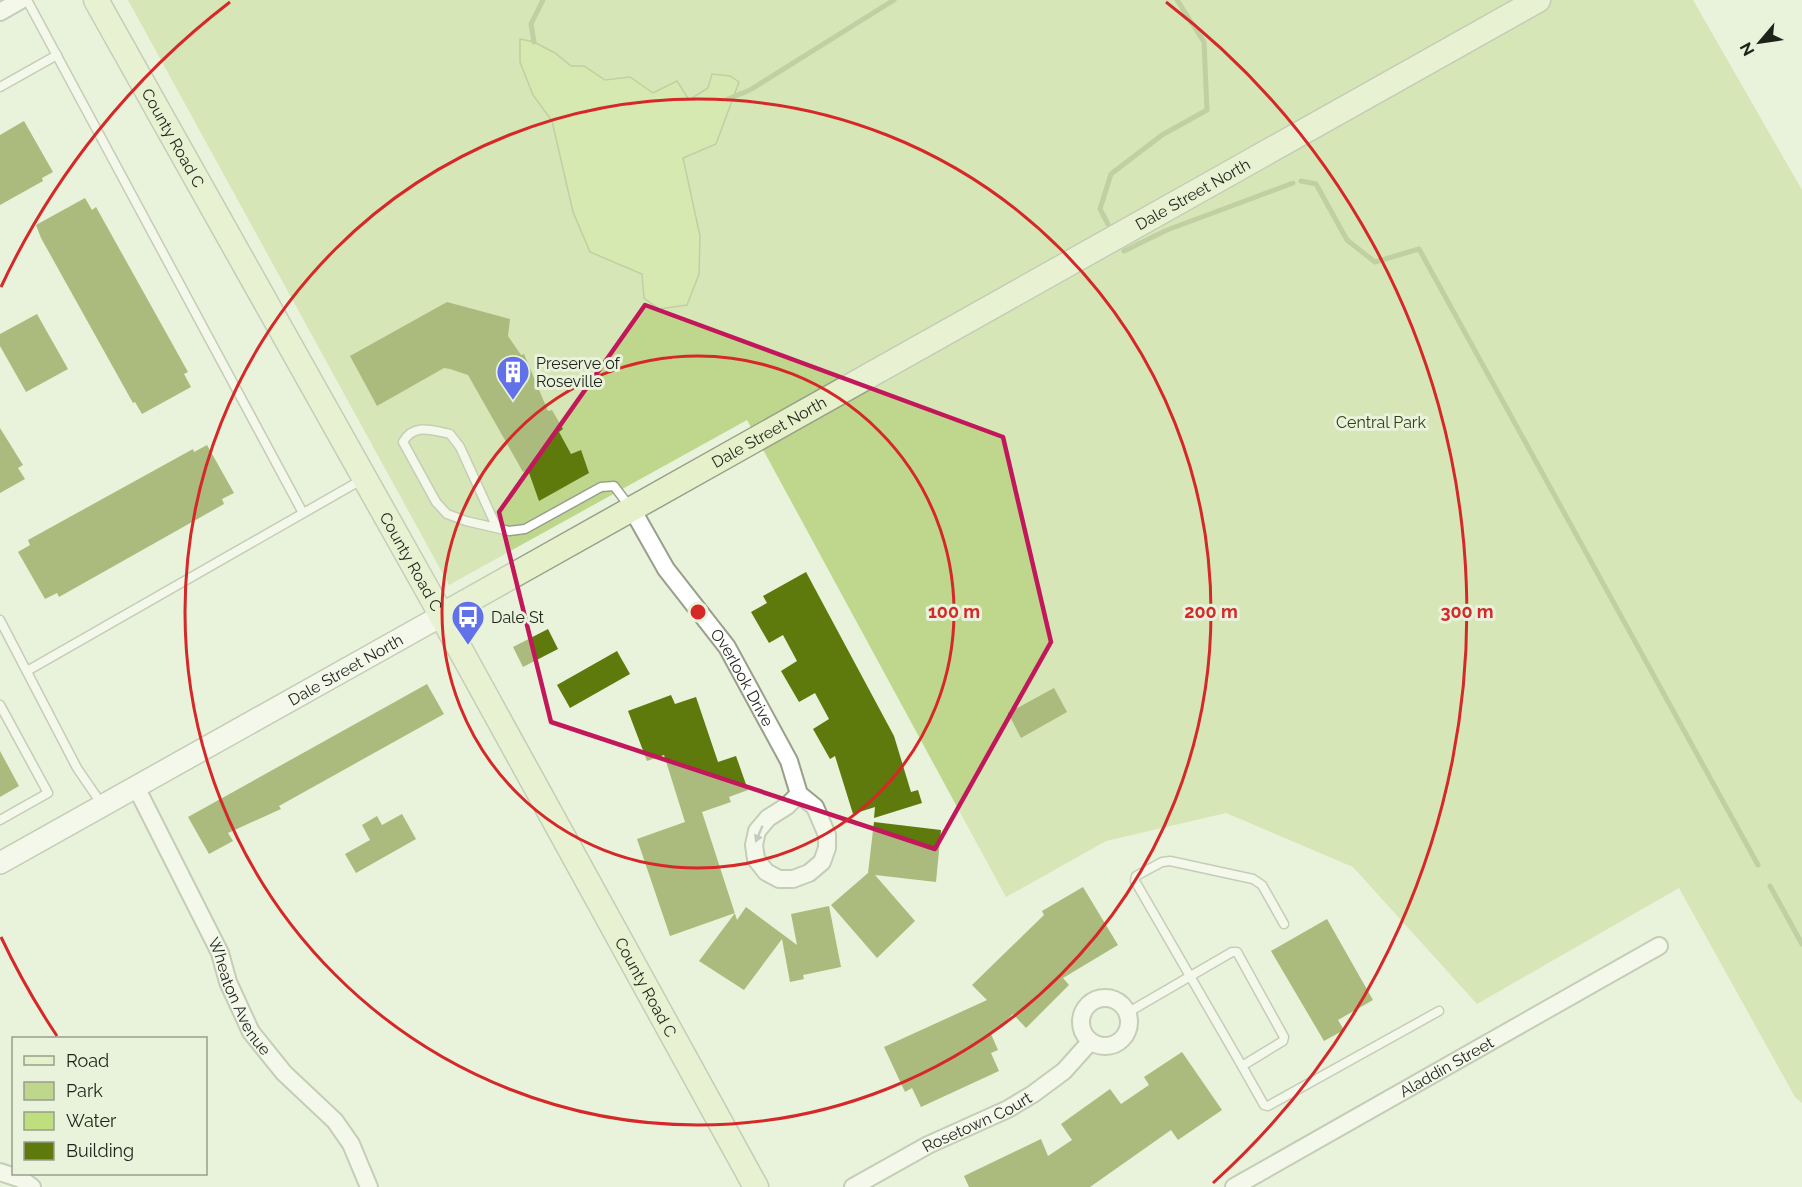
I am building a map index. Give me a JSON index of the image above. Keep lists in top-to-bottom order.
{
  "streets": {
    "main road": ["County Road C", "Dale Street North"],
    "street": [
      "Overlook Drive",
      "Wheaton Avenue",
      "Aladdin Street",
      "Rosetown Court"
    ]
  },
  "crossings": [
    ["County Road C", "Dale Street North"],
    ["Dale Street North", "Overlook Drive"],
    ["Dale Street North", "Wheaton Avenue"]
  ],
  "parks": ["Central Park"],
  "places": {
    "building": ["Preserve of Roseville"],
    "bus stop": ["Dale St"]
  },
  "legend": [
    "Road",
    "Park",
    "Water",
    "Building"
  ],
  "north": "bottom left",
  "rings": ["100 m", "200 m", "300 m"]
}
